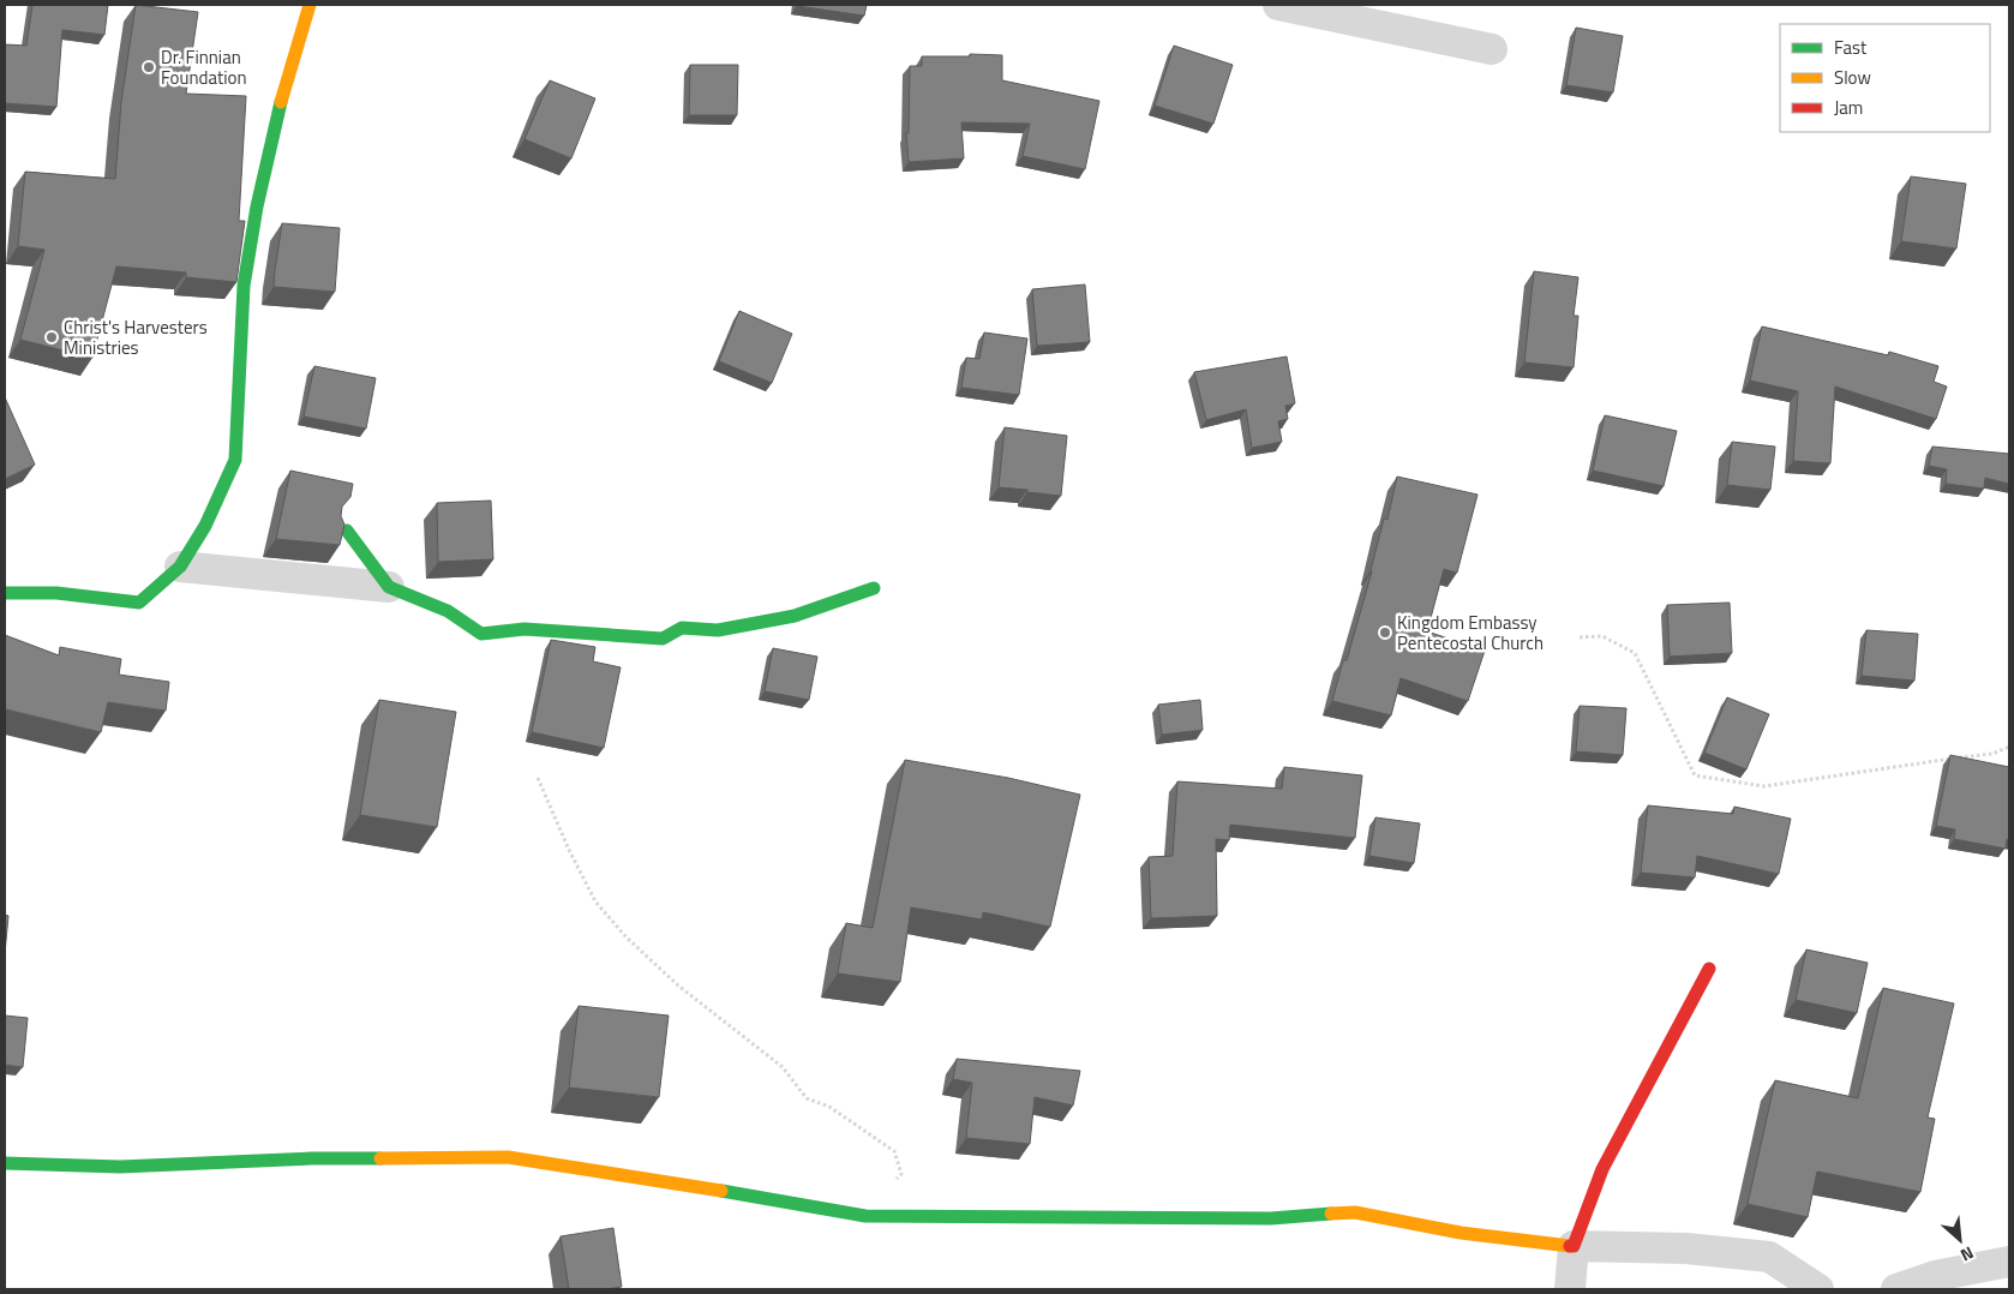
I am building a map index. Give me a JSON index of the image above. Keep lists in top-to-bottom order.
{
  "places": ["Dr. Finnian Foundation", "Christ's Harvesters Ministries", "Kingdom Embassy Pentecostal Church"],
  "legend": ["Fast", "Slow", "Jam"],
  "north": "bottom right"
}
